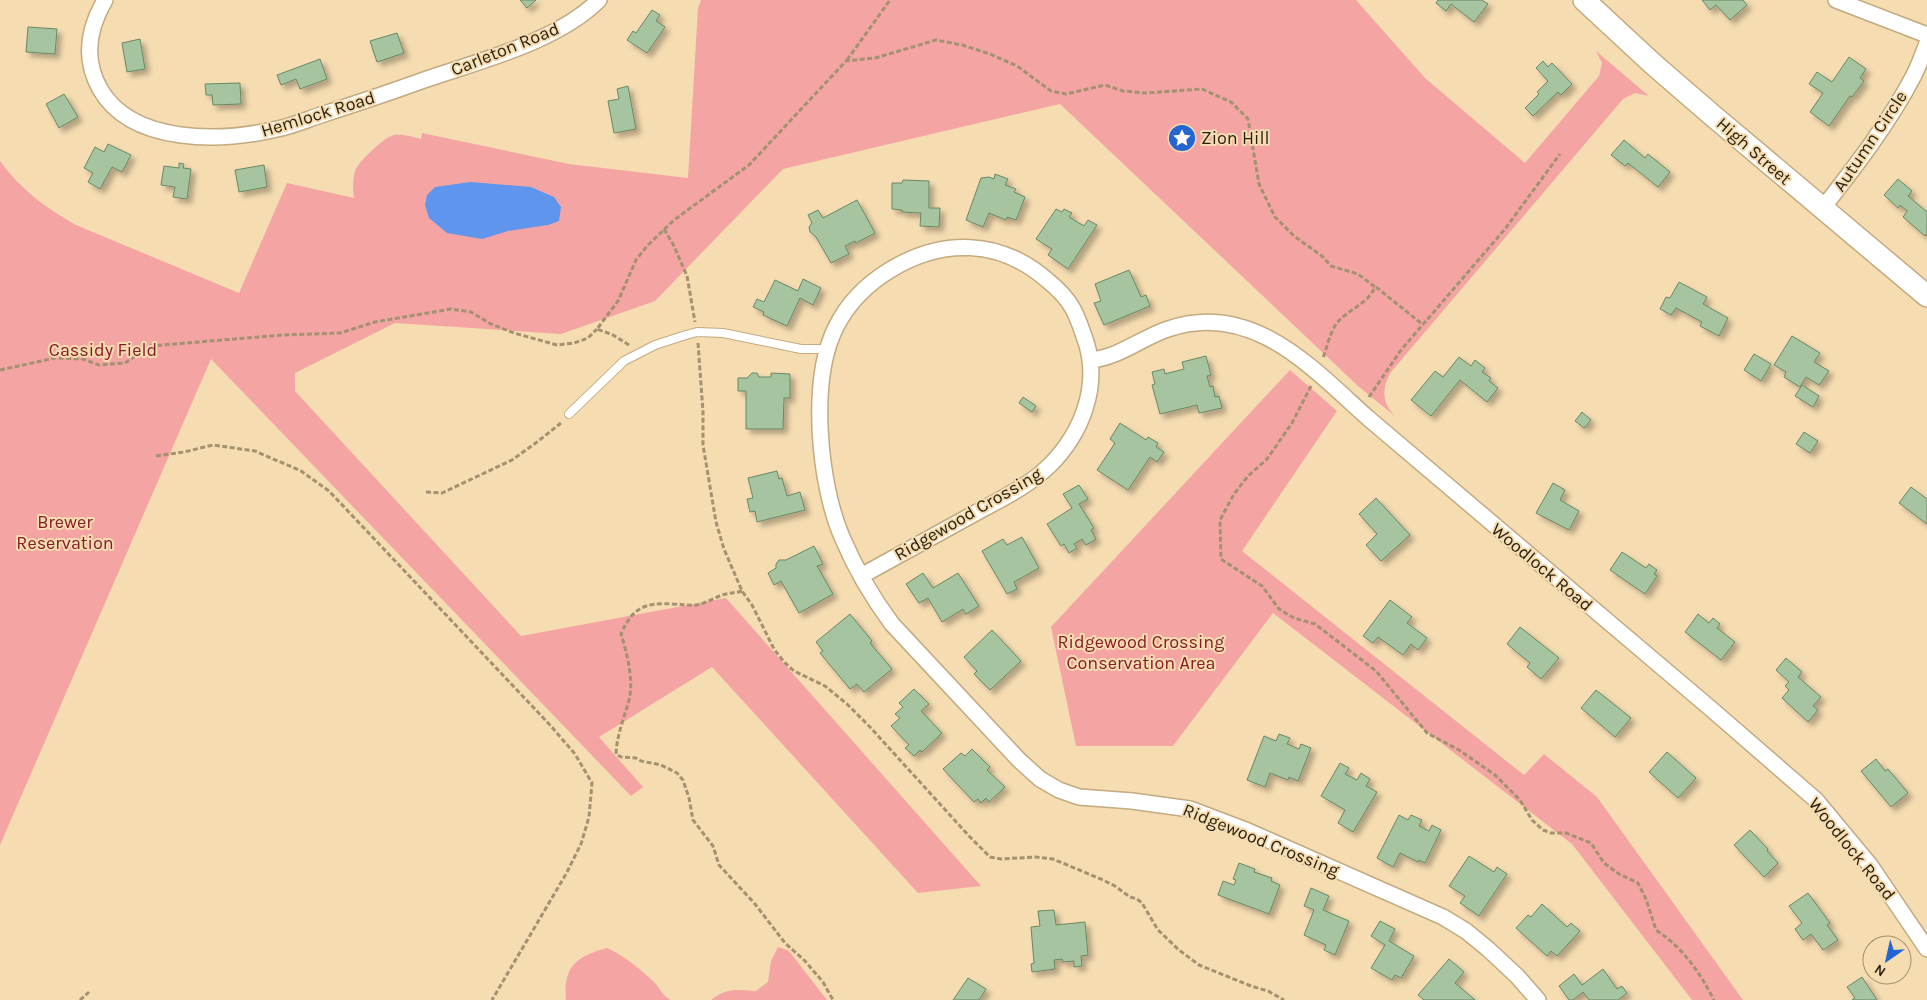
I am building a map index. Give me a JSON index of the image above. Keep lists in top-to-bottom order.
{
  "streets": {
    "main road": ["High Street"],
    "street": [
      "Carleton Road",
      "Hemlock Road",
      "Autumn Circle",
      "Ridgewood Crossing",
      "Woodlock Road"
    ]
  },
  "crossings": [
    ["Carleton Road", "Hemlock Road"],
    ["Autumn Circle", "High Street"],
    ["Ridgewood Crossing", "Woodlock Road"]
  ],
  "parks": ["Cassidy Field", "Brewer Reservation", "Ridgewood Crossing Conservation Area"],
  "places": {
    "place": ["Zion Hill"]
  },
  "north": "bottom left"
}
